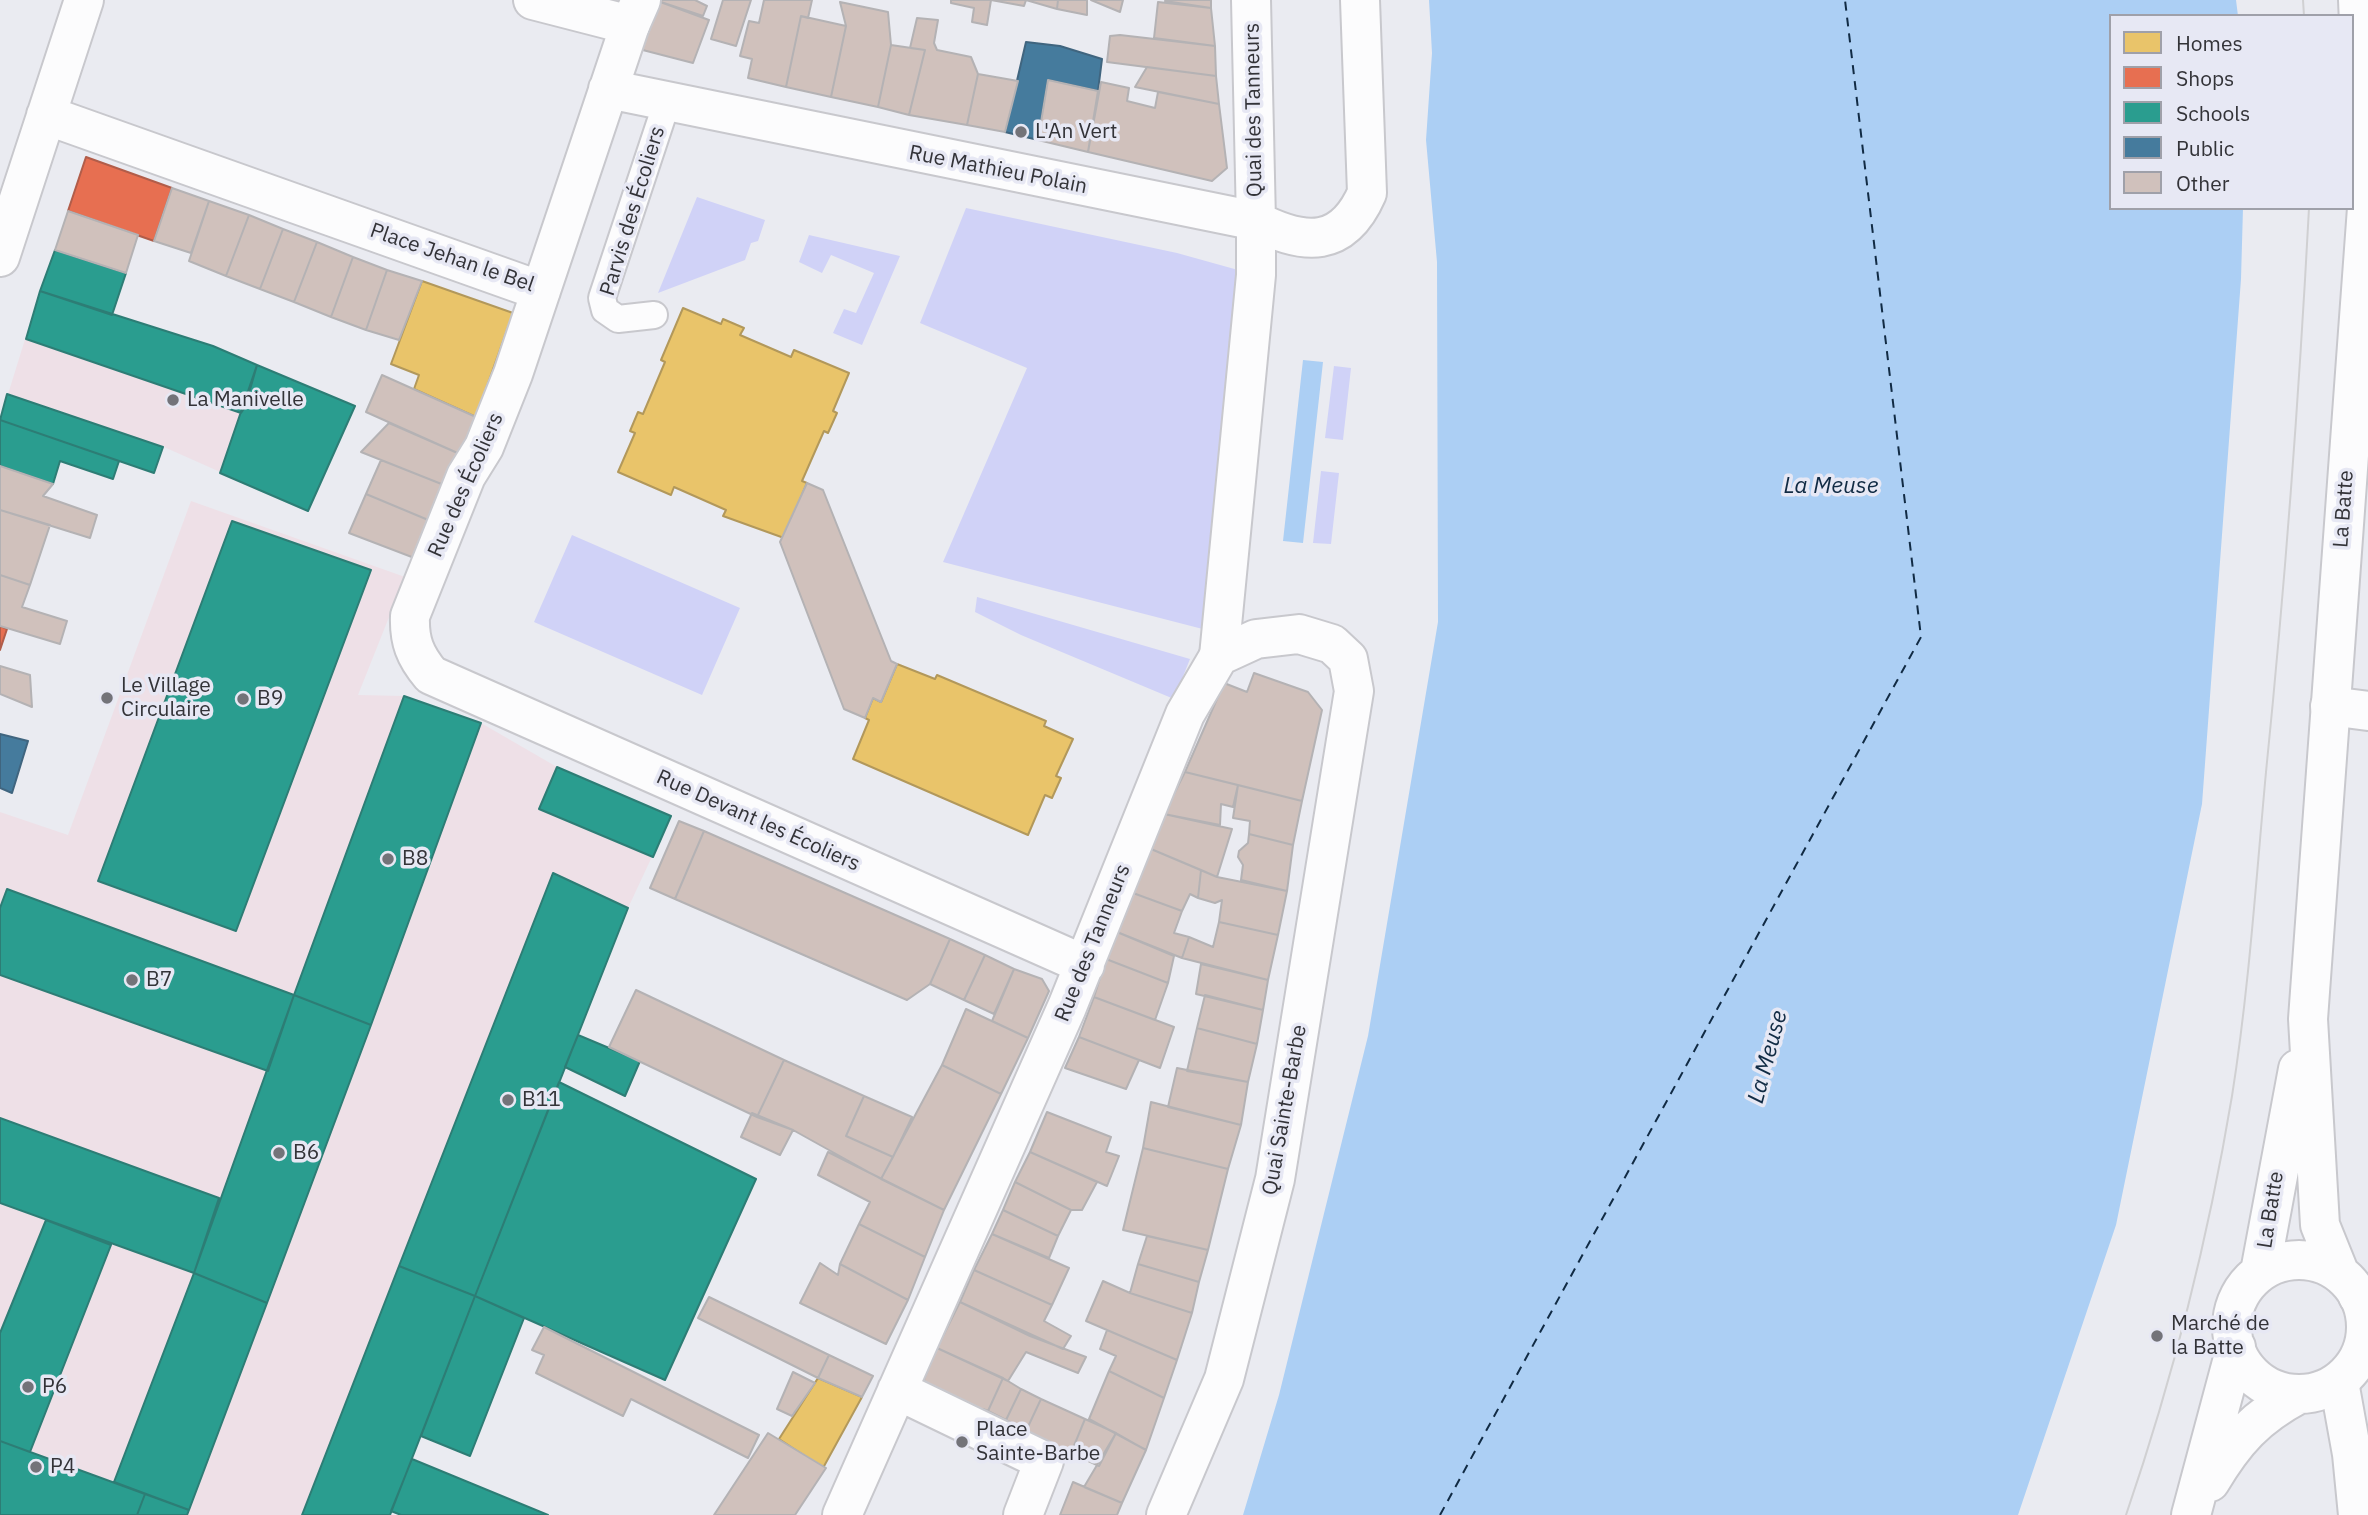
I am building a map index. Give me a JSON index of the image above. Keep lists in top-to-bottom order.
{
  "streets": {
    "street": [
      "Quai des Tanneurs",
      "Rue Mathieu Polain",
      "Place Jehan le Bel",
      "Rue des Écoliers",
      "La Batte",
      "Rue Devant les Écoliers",
      "Rue des Tanneurs",
      "Quai Sainte-Barbe"
    ],
    "lane": ["Parvis des Écoliers"]
  },
  "crossings": [
    ["Quai des Tanneurs", "Rue Mathieu Polain"],
    ["Quai des Tanneurs", "Rue des Tanneurs"],
    ["Quai des Tanneurs", "Quai Sainte-Barbe"],
    ["Rue Mathieu Polain", "Parvis des Écoliers"],
    ["Rue Mathieu Polain", "Place Jehan le Bel"],
    ["Place Jehan le Bel", "Rue des Écoliers"],
    ["Rue des Écoliers", "Rue Devant les Écoliers"],
    ["Rue Devant les Écoliers", "Rue des Tanneurs"],
    ["Rue des Tanneurs", "Quai Sainte-Barbe"]
  ],
  "water": ["La Meuse"],
  "places": [
    "L'An Vert",
    "La Manivelle",
    "Le Village Circulaire",
    "B9",
    "B8",
    "B7",
    "B11",
    "B6",
    "Marché de la Batte",
    "P6",
    "Place Sainte-Barbe",
    "P4"
  ],
  "legend": [
    "Homes",
    "Shops",
    "Schools",
    "Public",
    "Other"
  ]
}
